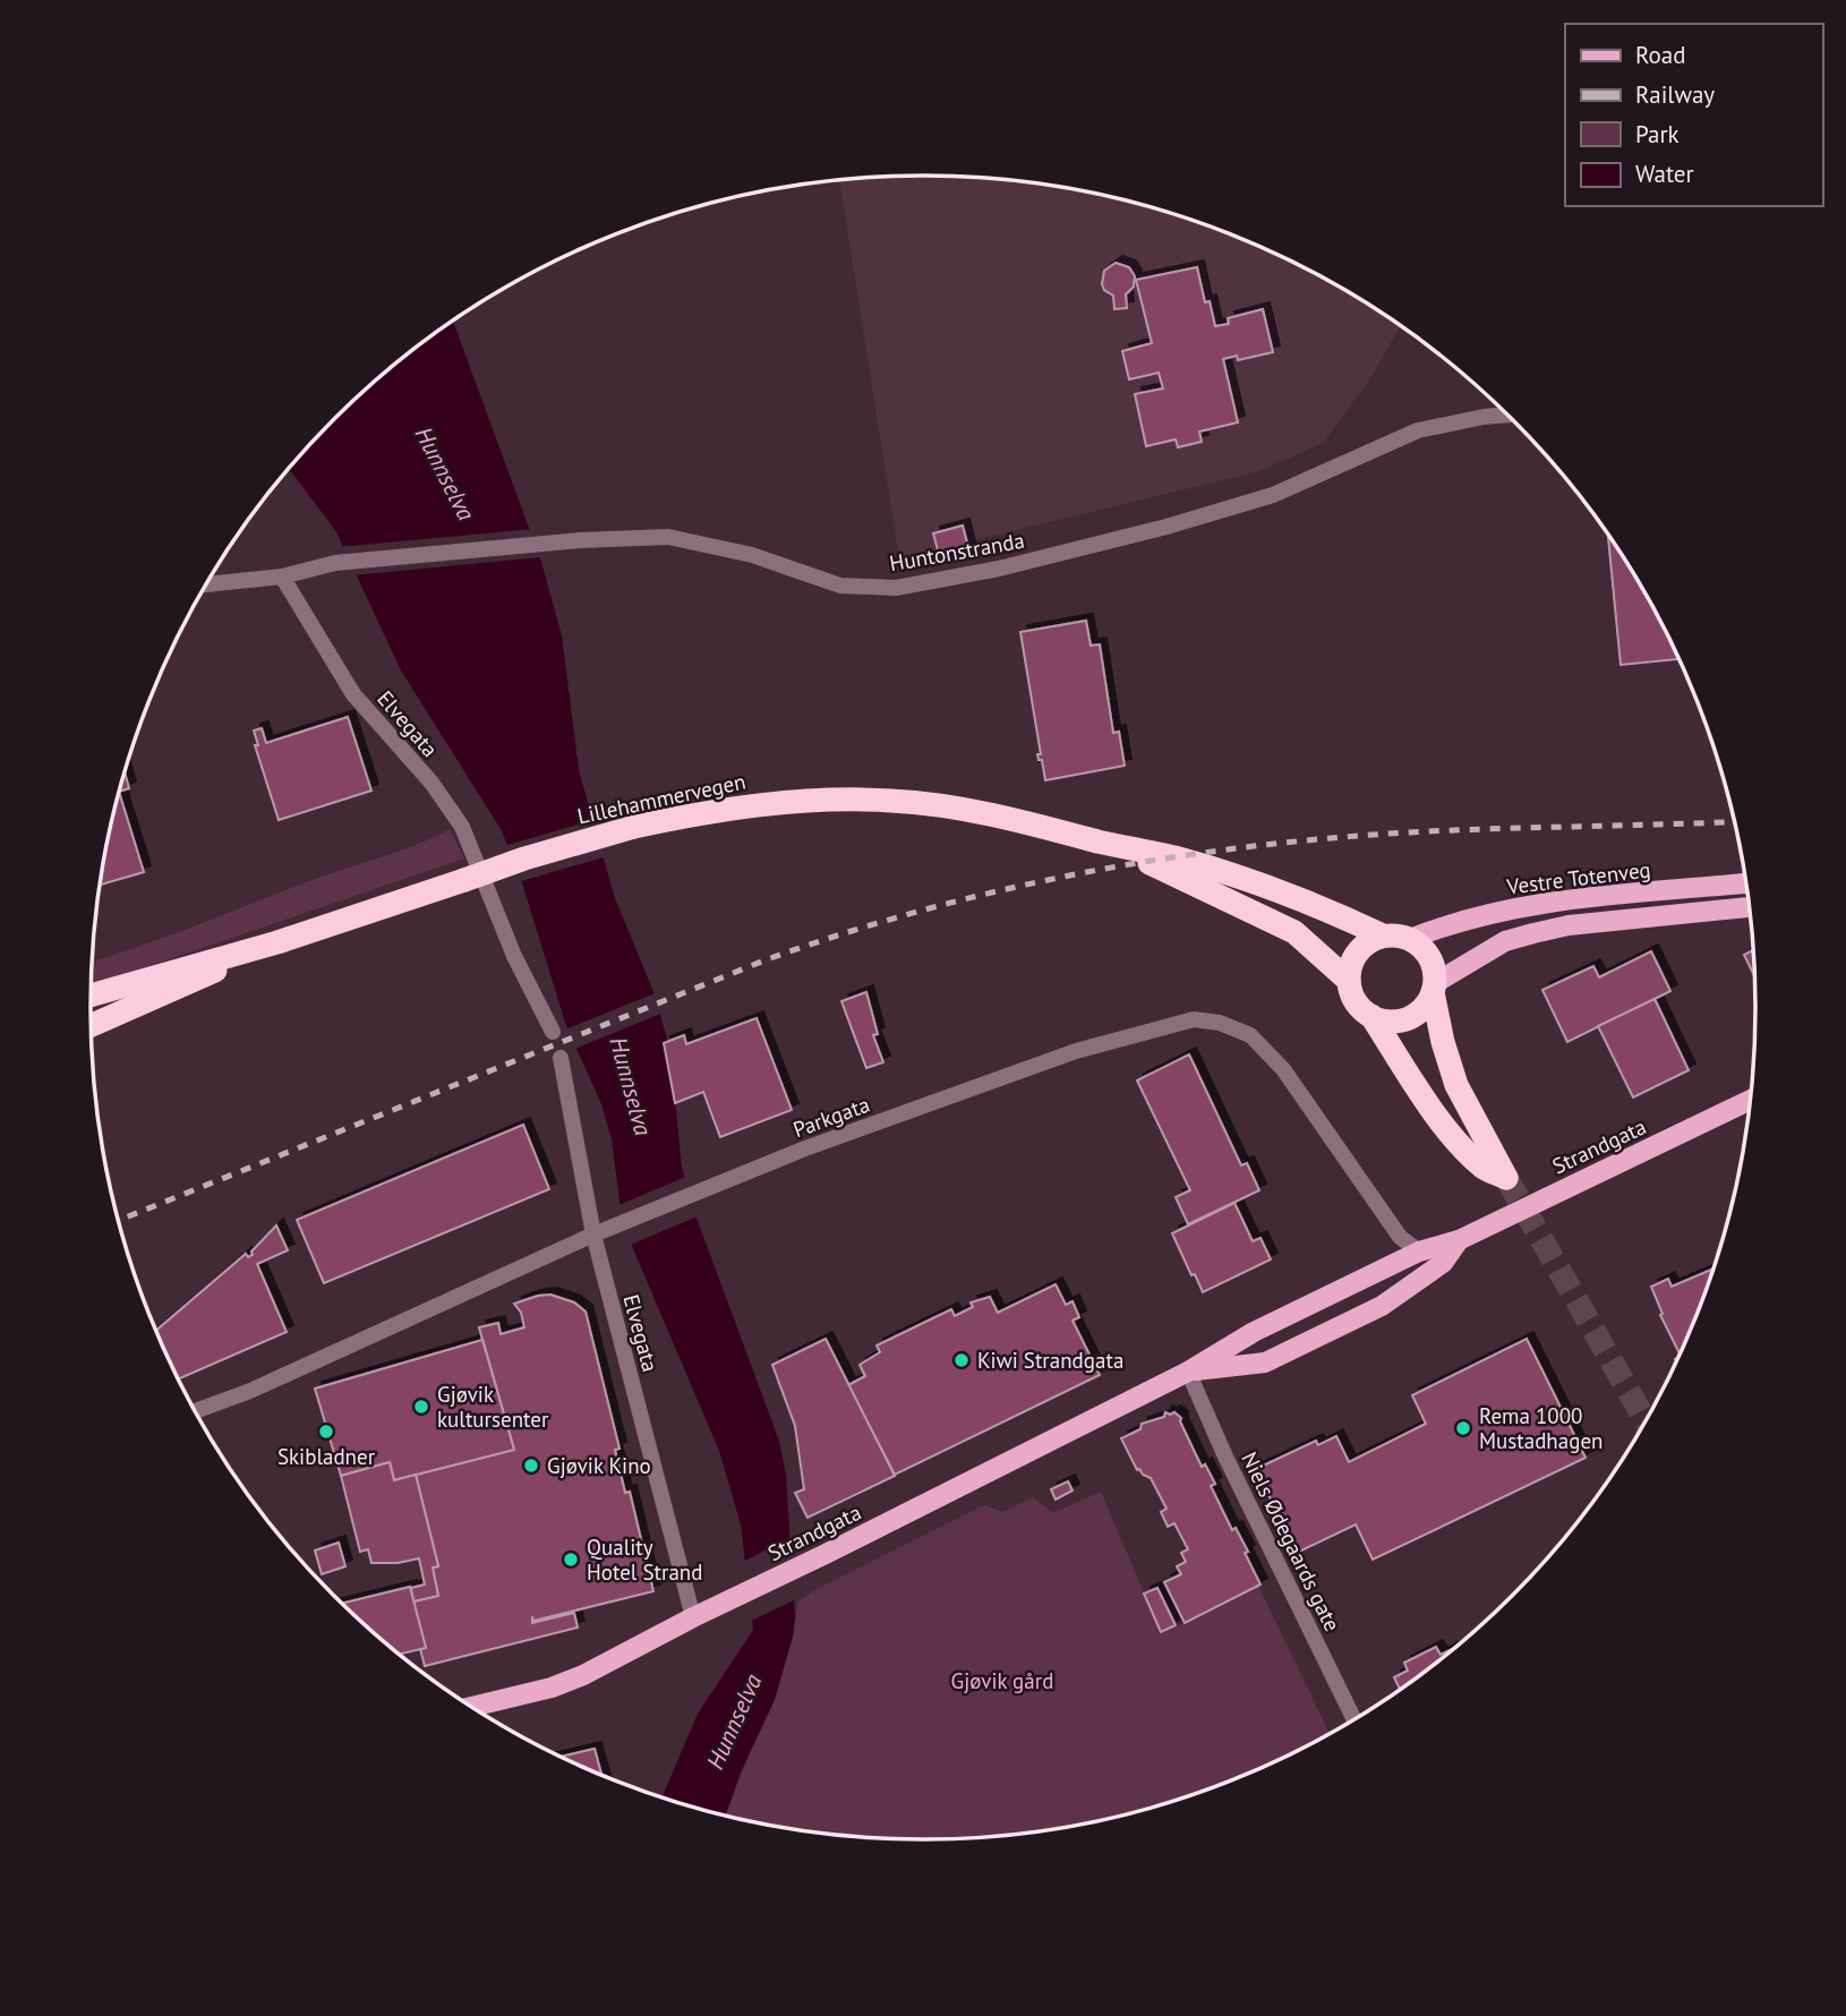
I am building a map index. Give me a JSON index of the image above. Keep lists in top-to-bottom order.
{
  "streets": {
    "highway": ["Lillehammervegen"],
    "main road": ["Vestre Totenveg", "Strandgata"],
    "street": [
      "Huntonstranda",
      "Elvegata",
      "Parkgata",
      "Niels Ødegaards gate"
    ]
  },
  "crossings": [
    ["Huntonstranda", "Elvegata"],
    ["Elvegata", "Parkgata"],
    ["Elvegata", "Strandgata"],
    ["Lillehammervegen", "Vestre Totenveg"],
    ["Parkgata", "Strandgata"],
    ["Strandgata", "Niels Ødegaards gate"]
  ],
  "water": ["Hunnselva"],
  "parks": ["Gjøvik gård"],
  "places": [
    "Kiwi Strandgata",
    "Gjøvik kultursenter",
    "Rema 1000 Mustadhagen",
    "Skibladner",
    "Gjøvik Kino",
    "Quality Hotel Strand"
  ],
  "legend": [
    "Road",
    "Railway",
    "Park",
    "Water"
  ]
}
